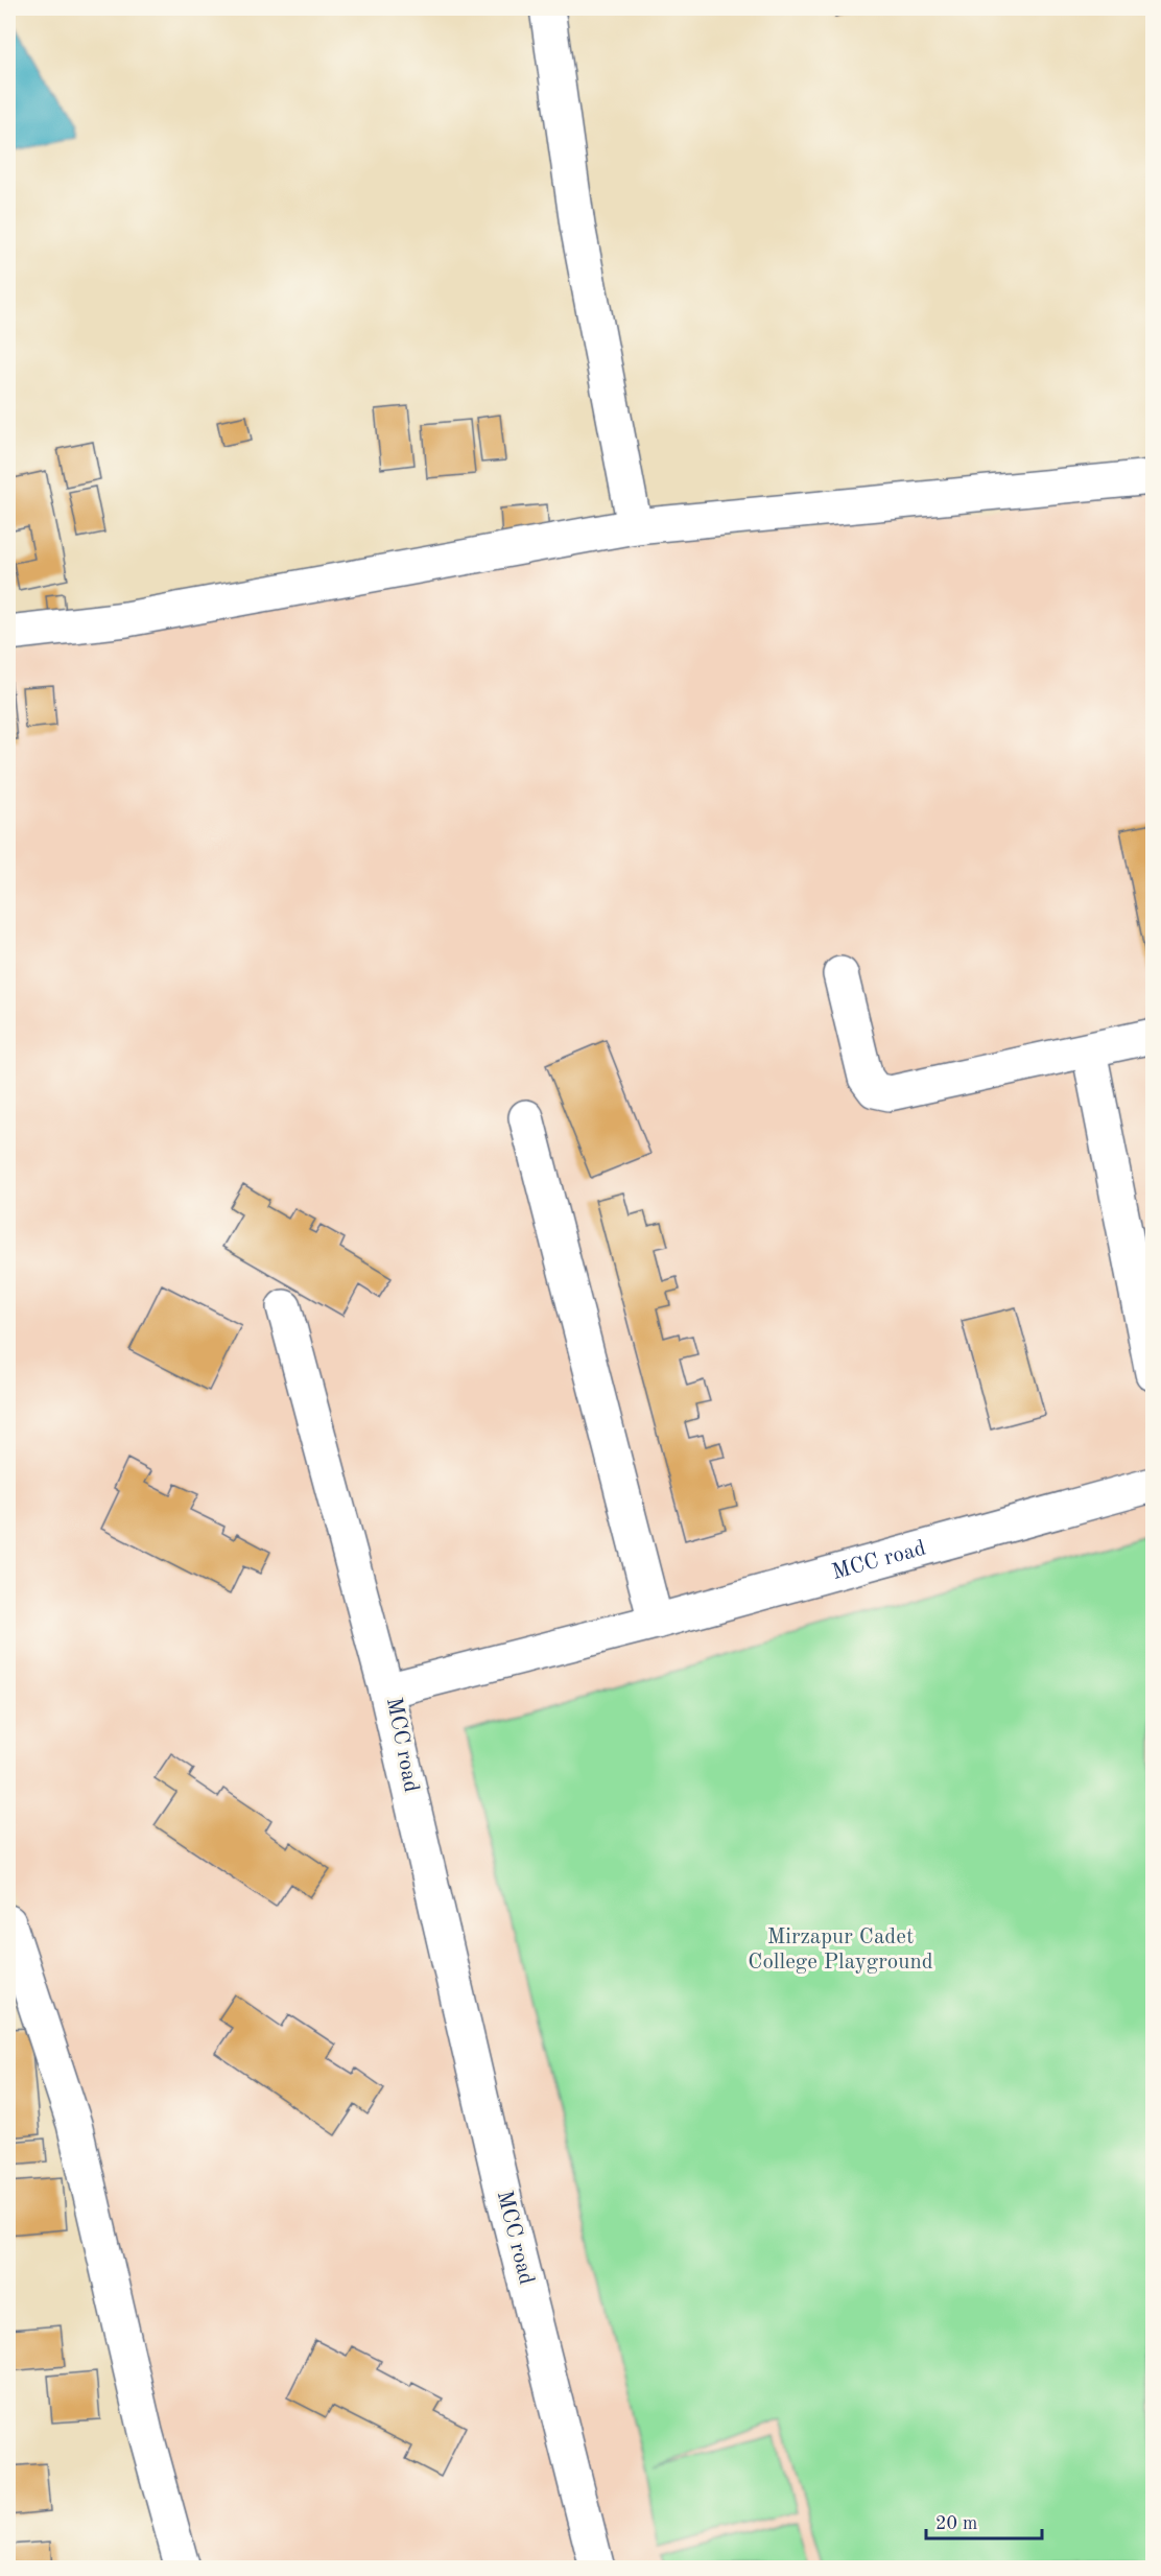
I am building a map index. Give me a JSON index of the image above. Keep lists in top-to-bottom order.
{
  "streets": {
    "street": ["MCC road"]
  },
  "parks": ["Mirzapur Cadet College Playground"],
  "scale_bar": "20 m"
}
